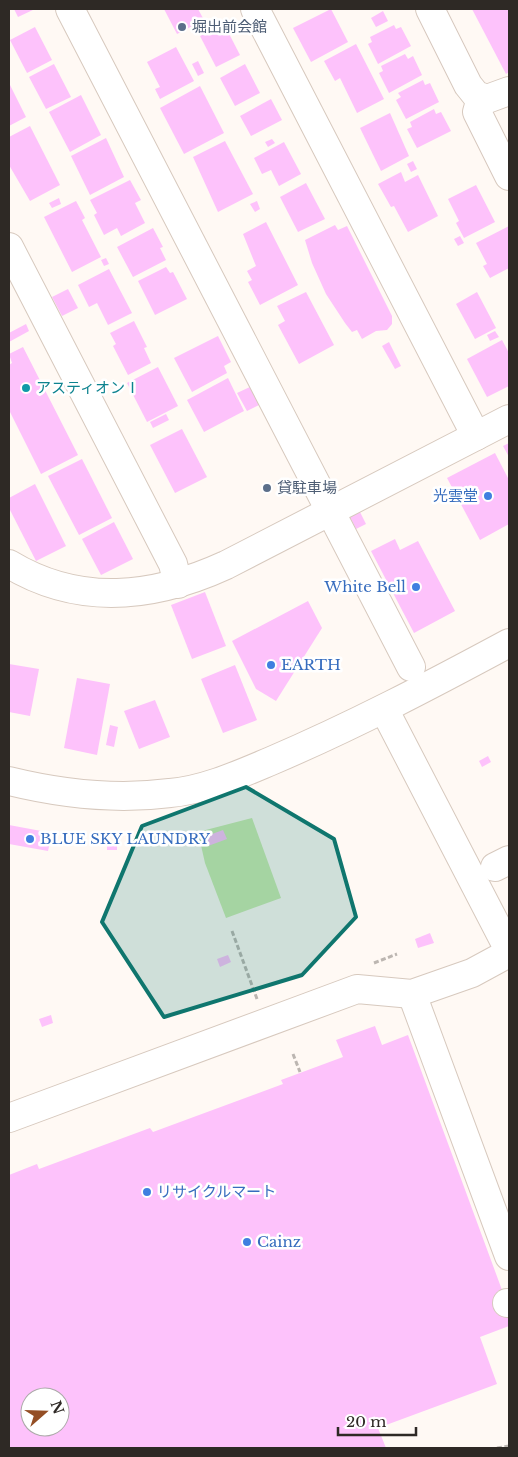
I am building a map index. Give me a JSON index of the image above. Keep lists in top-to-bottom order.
{
  "places": [
    "堀出前会館",
    "アスティオンⅠ",
    "貸駐車場",
    "光雲堂",
    "White Bell",
    "EARTH",
    "BLUE SKY LAUNDRY",
    "リサイクルマート",
    "Cainz"
  ],
  "scale_bar": "20 m",
  "north": "right"
}
